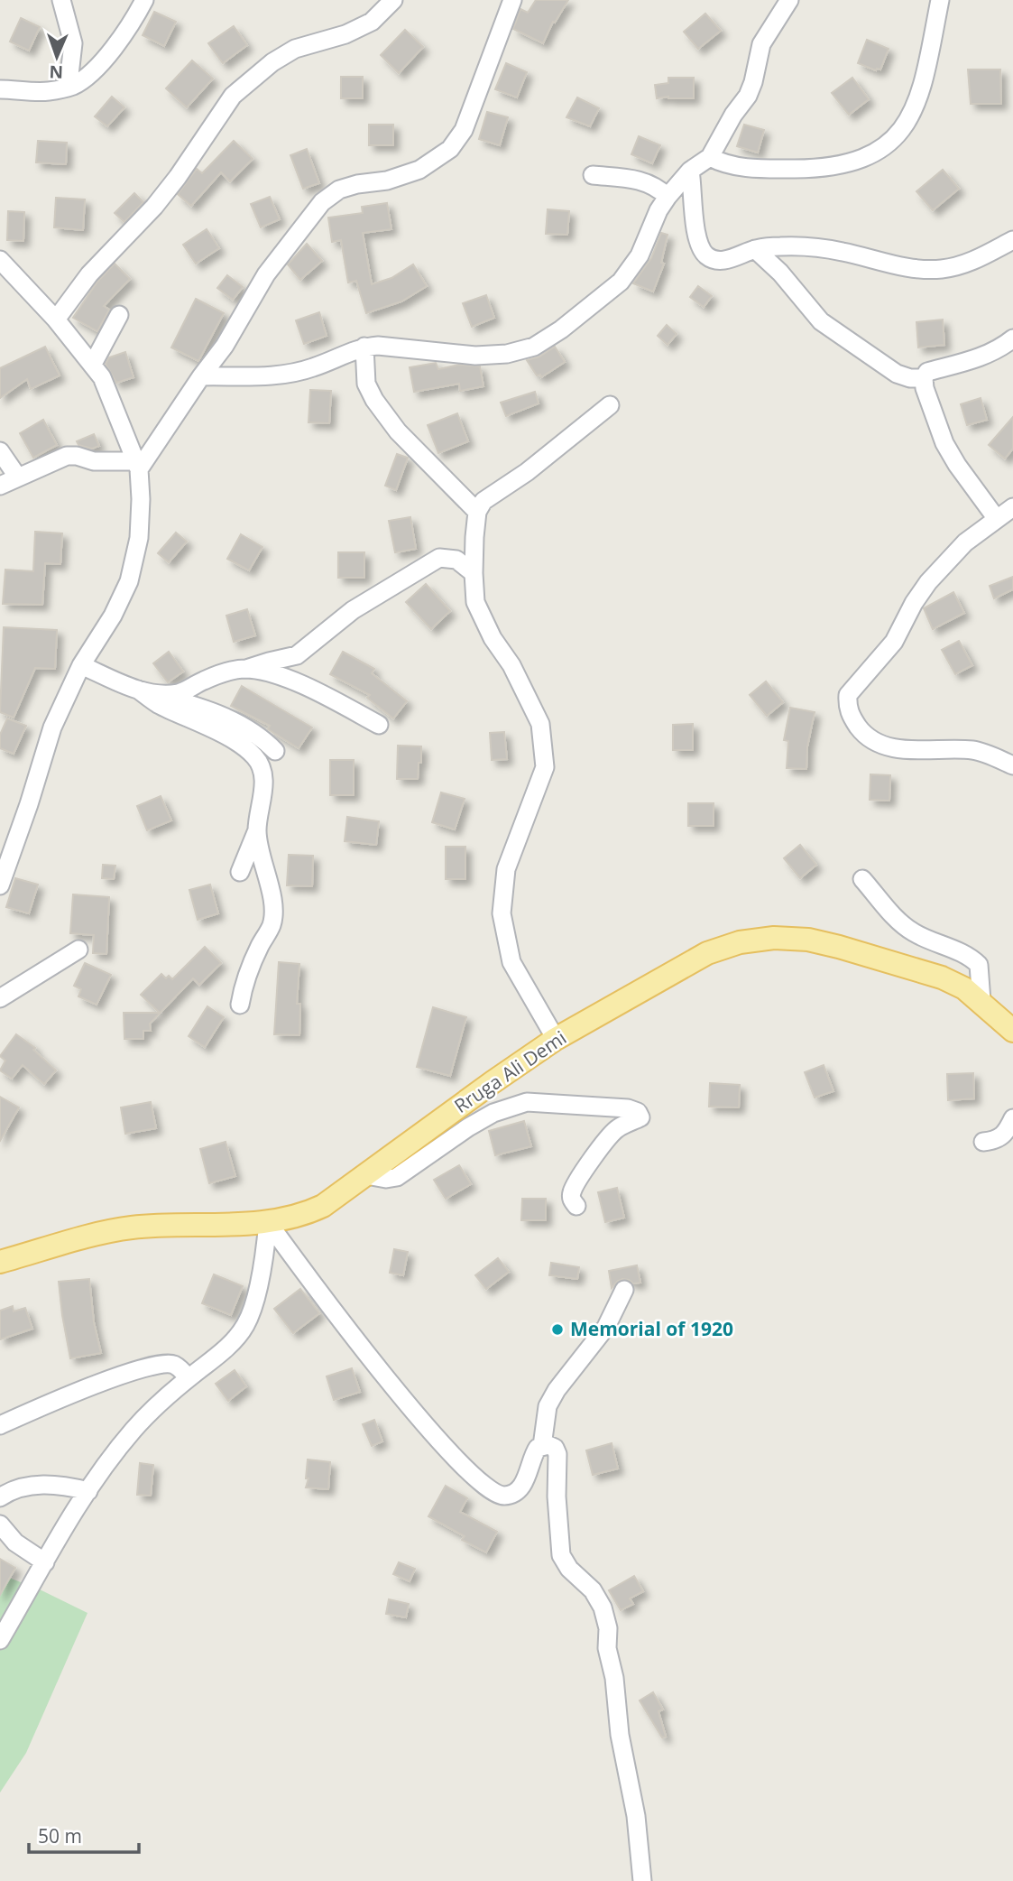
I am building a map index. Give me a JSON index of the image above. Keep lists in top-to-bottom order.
{
  "streets": {
    "main road": ["Rruga Ali Demi"]
  },
  "places": ["Memorial of 1920"],
  "scale_bar": "50 m",
  "north": "bottom"
}
